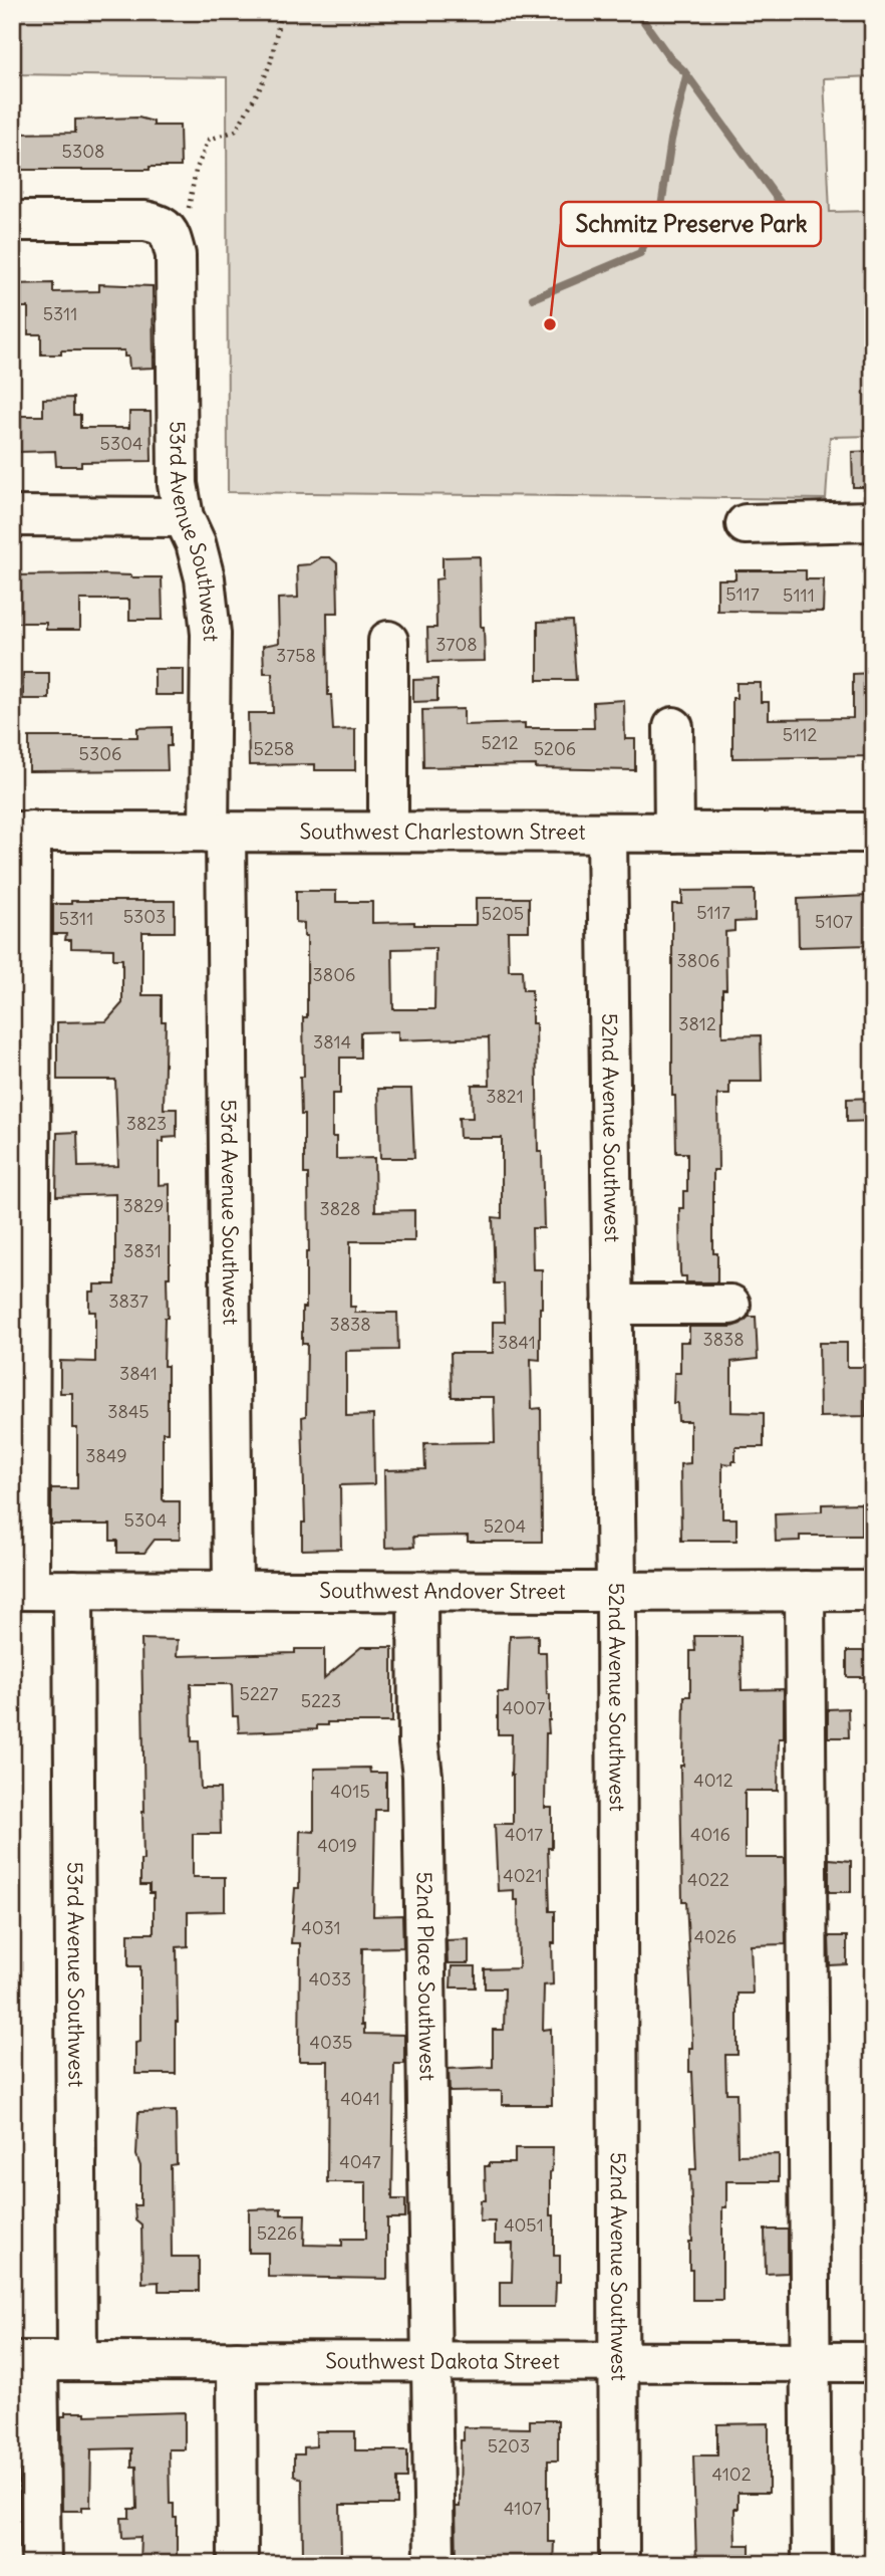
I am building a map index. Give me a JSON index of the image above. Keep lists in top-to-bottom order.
{
  "streets": {
    "street": [
      "53rd Avenue Southwest",
      "Southwest Charlestown Street",
      "52nd Avenue Southwest",
      "Southwest Andover Street",
      "52nd Place Southwest",
      "Southwest Dakota Street"
    ]
  },
  "crossings": [
    ["53rd Avenue Southwest", "Southwest Charlestown Street"],
    ["53rd Avenue Southwest", "Southwest Andover Street"],
    ["53rd Avenue Southwest", "Southwest Dakota Street"],
    ["Southwest Charlestown Street", "52nd Avenue Southwest"],
    ["52nd Avenue Southwest", "Southwest Andover Street"],
    ["52nd Avenue Southwest", "Southwest Dakota Street"],
    ["Southwest Andover Street", "52nd Place Southwest"],
    ["52nd Place Southwest", "Southwest Dakota Street"]
  ],
  "places": ["Schmitz Preserve Park"],
  "house_numbers": [
    "5308",
    "5311",
    "5304",
    "5117",
    "5111",
    "3708",
    "3758",
    "5112",
    "5212",
    "5258",
    "5206",
    "5306",
    "5117",
    "5205",
    "5303",
    "5311",
    "5107",
    "3806",
    "3806",
    "3812",
    "3814",
    "3821",
    "3823",
    "3829",
    "3828",
    "3831",
    "3837",
    "3838",
    "3838",
    "3841",
    "3841",
    "3845",
    "3849",
    "5304",
    "5204",
    "5227",
    "5223",
    "4007",
    "4012",
    "4015",
    "4017",
    "4016",
    "4019",
    "4021",
    "4022",
    "4031",
    "4026",
    "4033",
    "4035",
    "4041",
    "4047",
    "4051",
    "5226",
    "5203",
    "4102",
    "4107"
  ]
}
